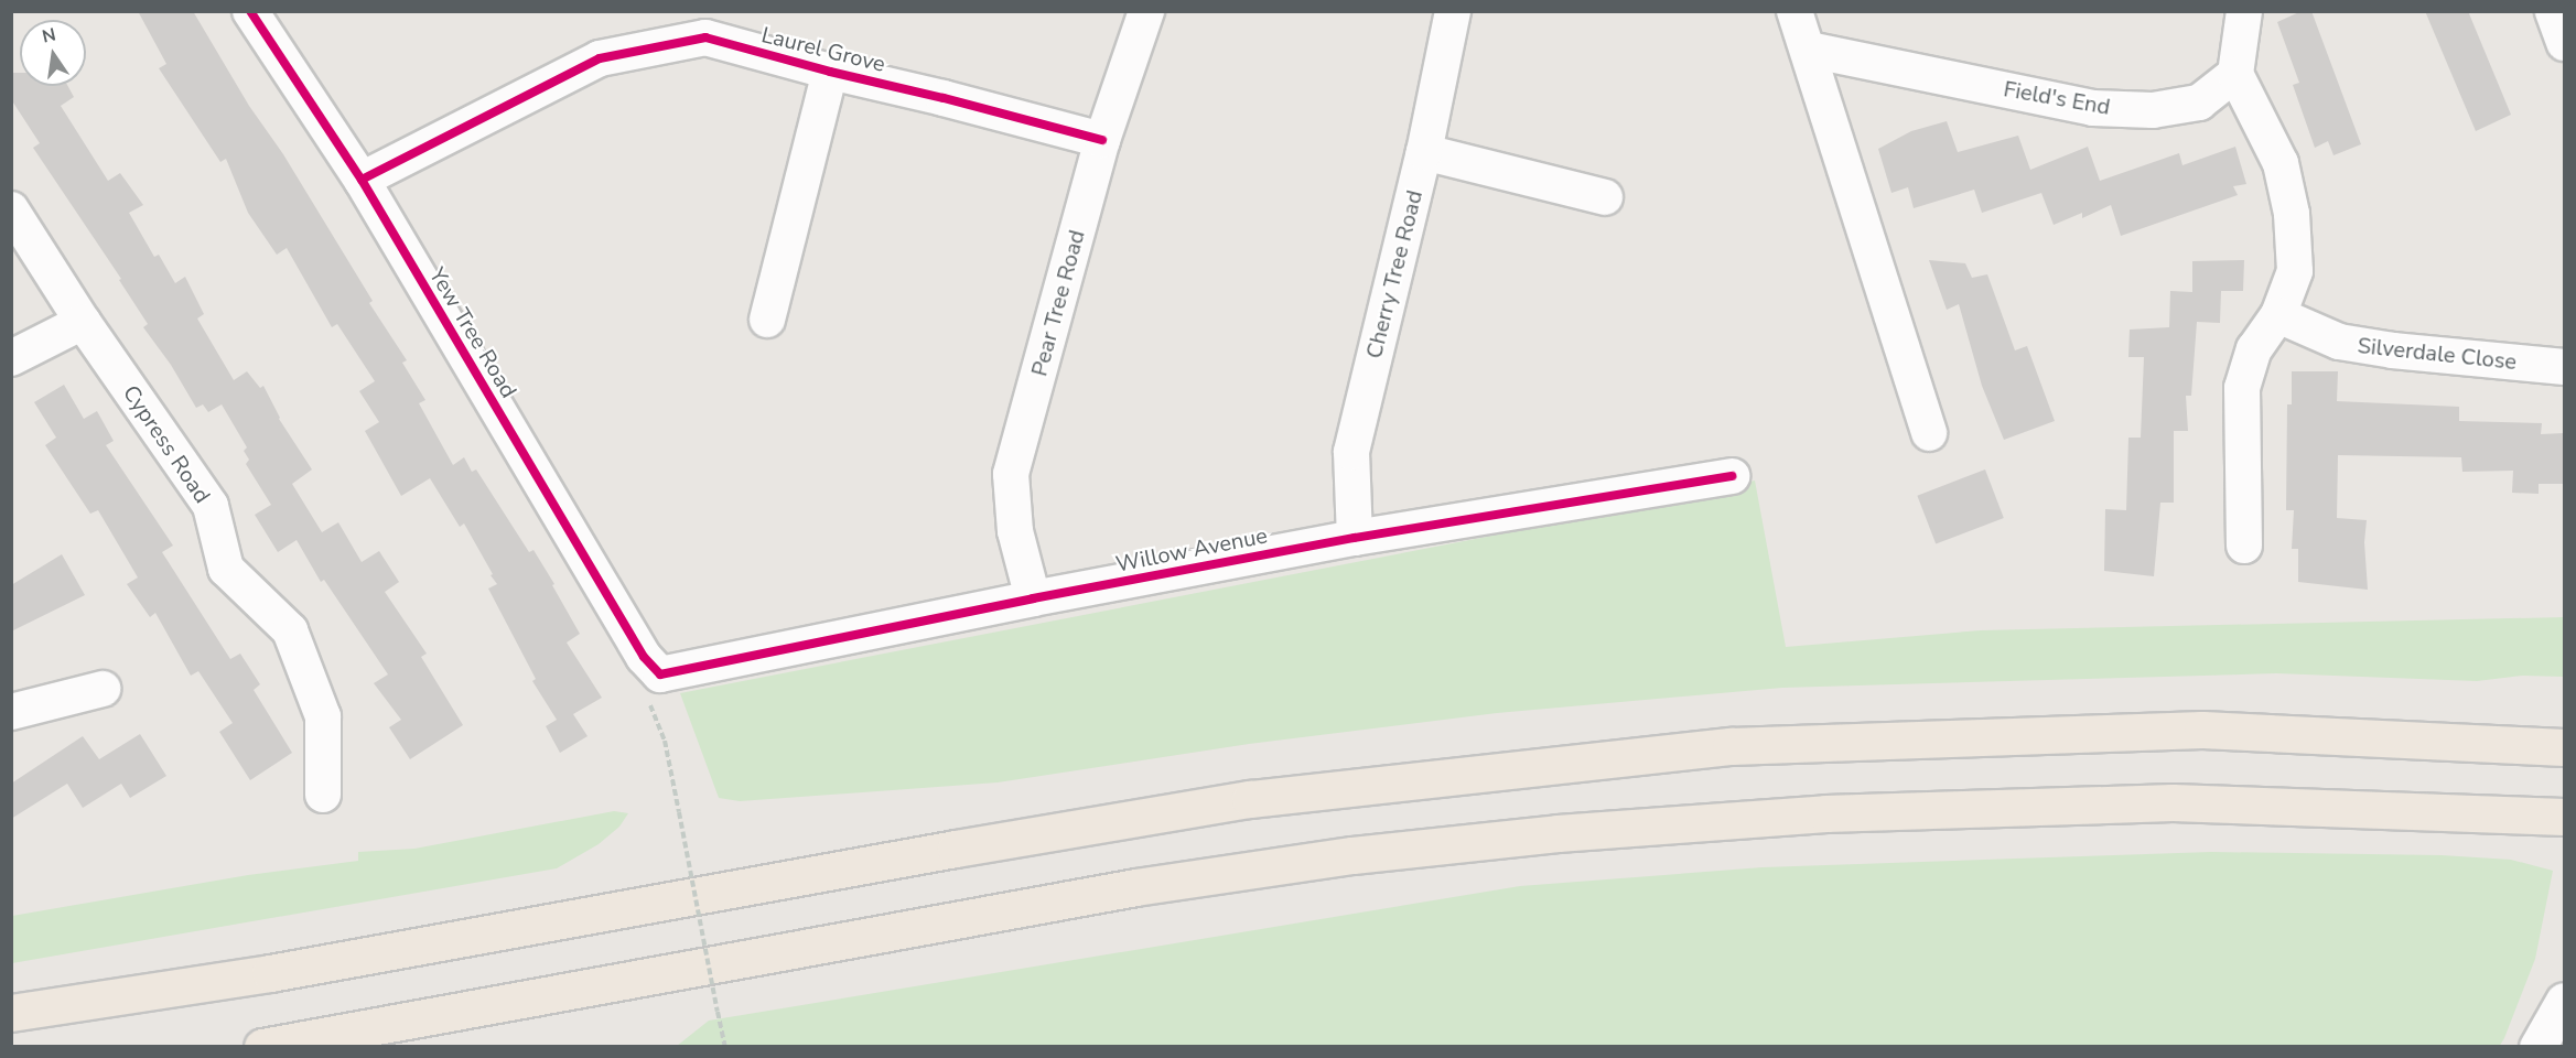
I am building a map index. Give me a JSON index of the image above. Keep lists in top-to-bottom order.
{
  "streets": {
    "street": [
      "Laurel Grove",
      "Field's End",
      "Cherry Tree Road",
      "Pear Tree Road",
      "Yew Tree Road",
      "Silverdale Close",
      "Cypress Road",
      "Willow Avenue"
    ]
  },
  "crossings": [
    ["Laurel Grove", "Pear Tree Road"],
    ["Laurel Grove", "Yew Tree Road"],
    ["Cherry Tree Road", "Willow Avenue"],
    ["Pear Tree Road", "Willow Avenue"],
    ["Yew Tree Road", "Willow Avenue"]
  ],
  "north": "top"
}
